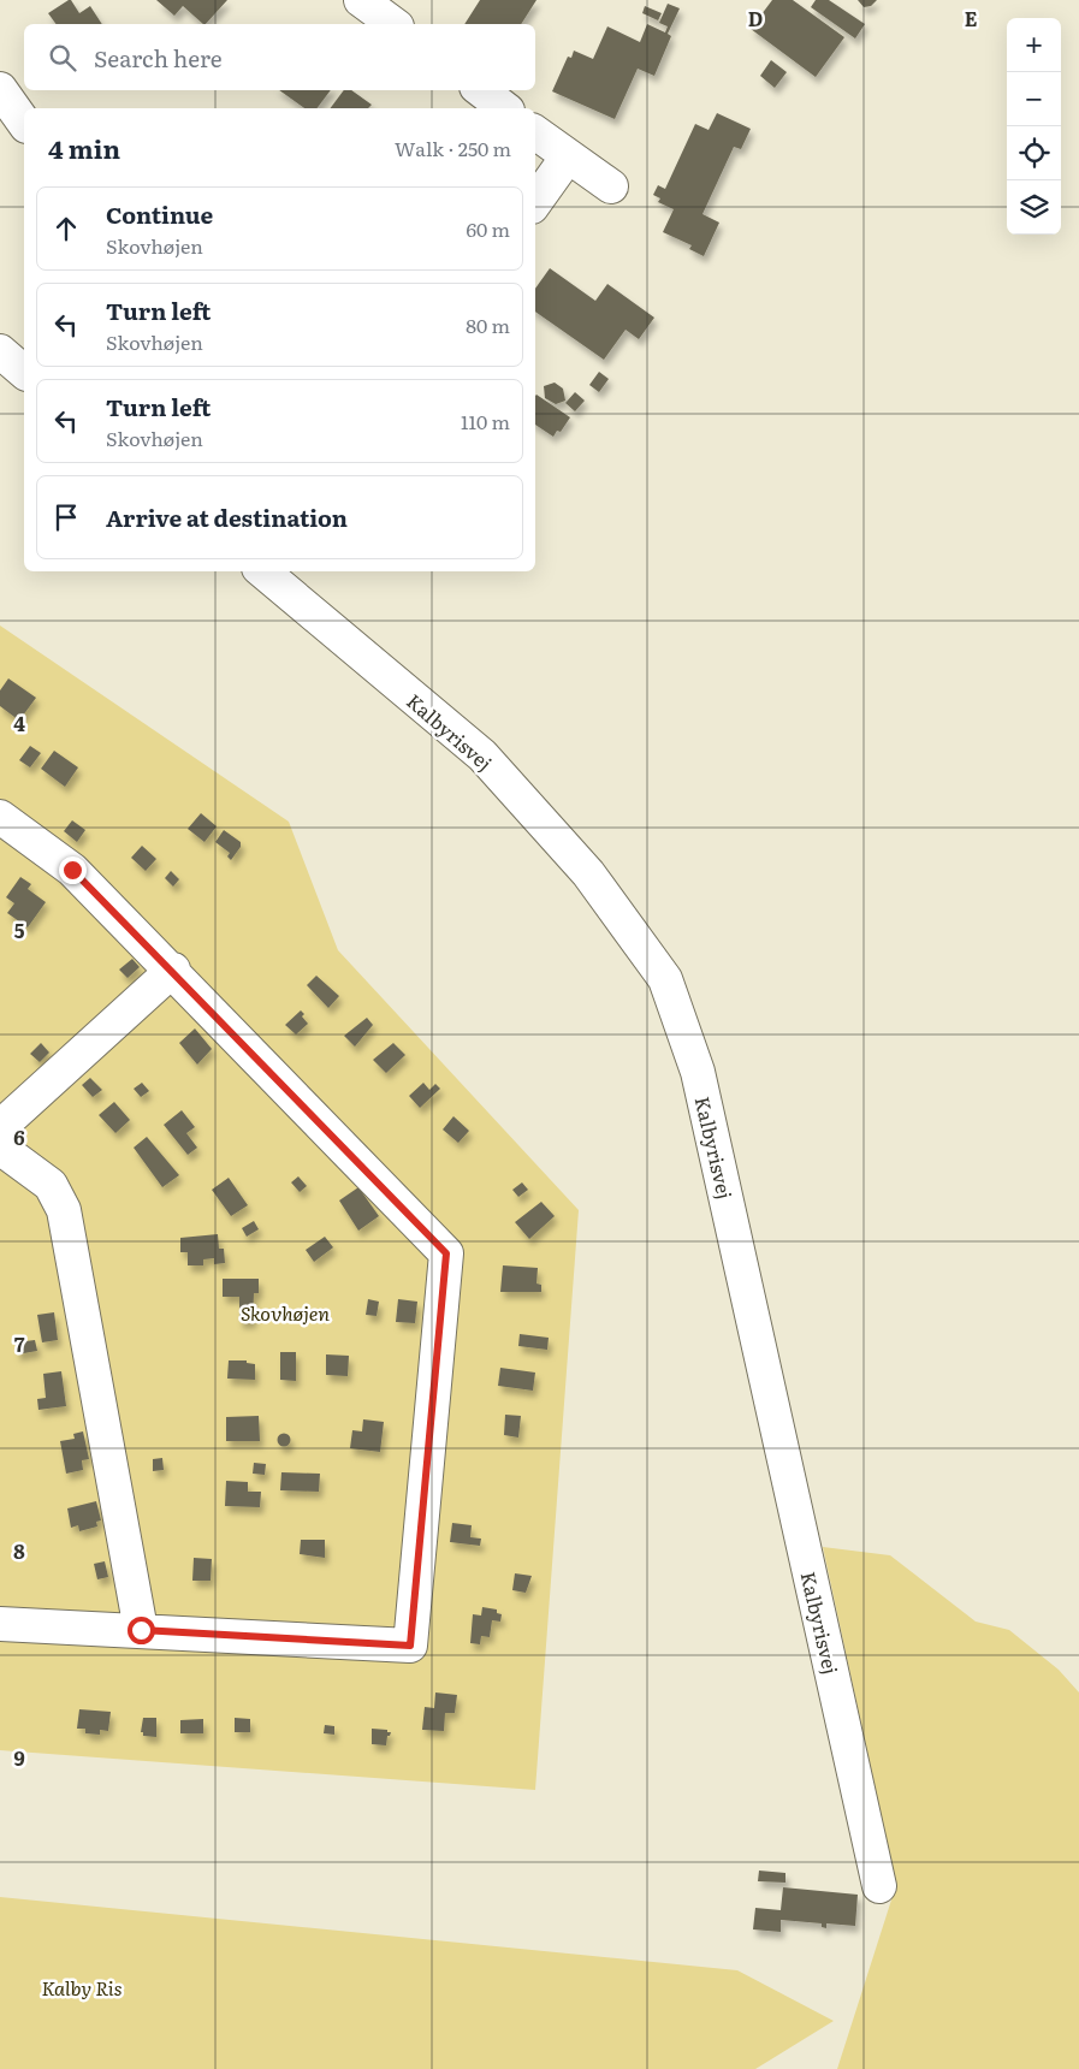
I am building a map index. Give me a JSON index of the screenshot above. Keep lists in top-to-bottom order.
{
  "streets": {
    "street": ["Kalbyrisvej"]
  },
  "parks": ["Skovhøjen", "Kalby Ris"],
  "page": {
    "map_buttons": ["+", "−"],
    "search": "Search here",
    "heading": ["4 min", "Walk · 250 m"],
    "list": [
      ["Continue", "Skovhøjen", "60 m"],
      ["Turn left", "Skovhøjen", "80 m"],
      ["Turn left", "Skovhøjen", "110 m"],
      "Arrive at destination"
    ]
  },
  "grid": {
    "columns": ["D", "E"],
    "rows": [
      "4",
      "5",
      "6",
      "7",
      "8",
      "9"
    ]
  }
}
